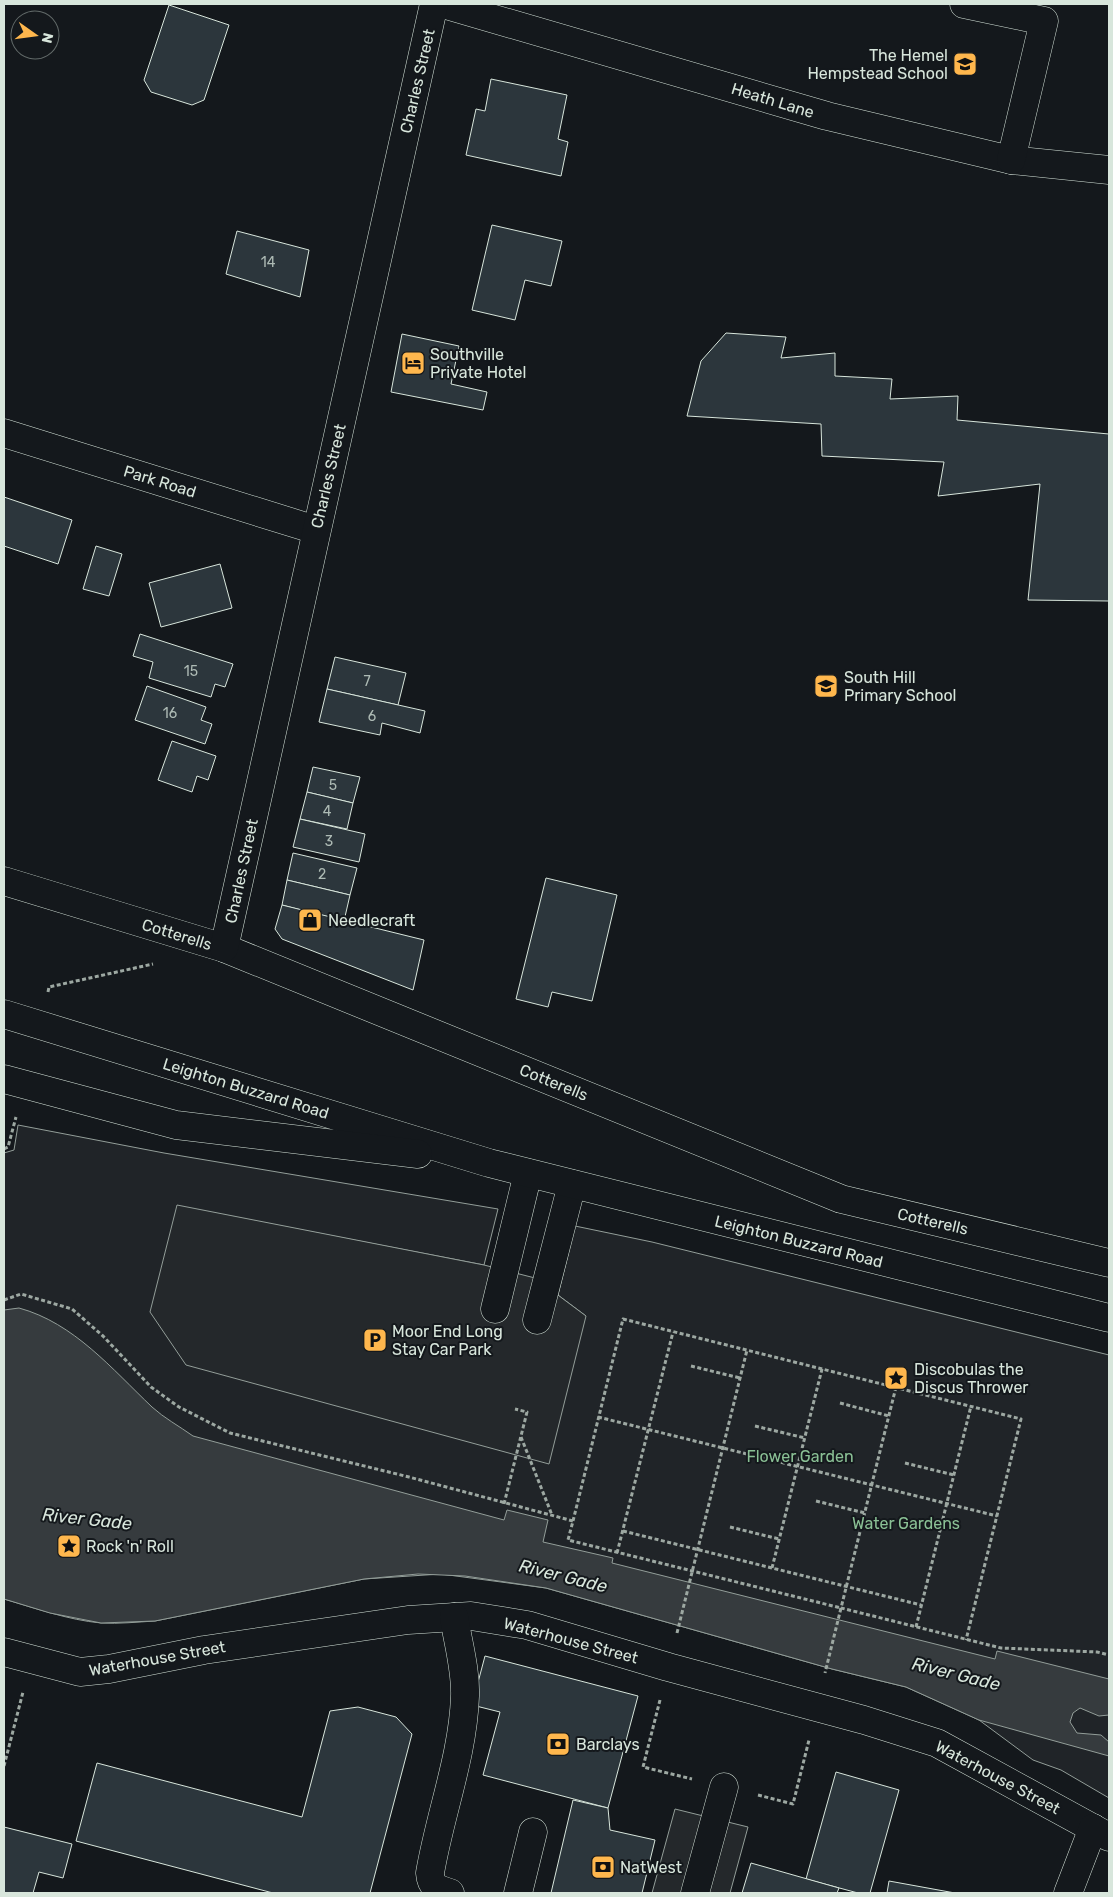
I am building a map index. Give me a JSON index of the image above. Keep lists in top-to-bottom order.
{
  "streets": {
    "street": [
      "Charles Street",
      "Heath Lane",
      "Park Road",
      "Cotterells",
      "Leighton Buzzard Road",
      "Waterhouse Street"
    ]
  },
  "crossings": [
    ["Charles Street", "Park Road"],
    ["Charles Street", "Cotterells"]
  ],
  "water": ["River Gade"],
  "parks": ["Flower Garden", "Water Gardens"],
  "places": {
    "school or university": ["The Hemel Hempstead School", "South Hill Primary School"],
    "hotel": ["Southville Private Hotel"],
    "shop": ["Needlecraft"],
    "parking": ["Moor End Long Stay Car Park"],
    "place": ["Discobulas the Discus Thrower", "Rock 'n' Roll"],
    "bank": ["Barclays", "NatWest"]
  },
  "house_numbers": [
    "14",
    "15",
    "7",
    "16",
    "6",
    "5",
    "4",
    "3",
    "2"
  ],
  "north": "right"
}
